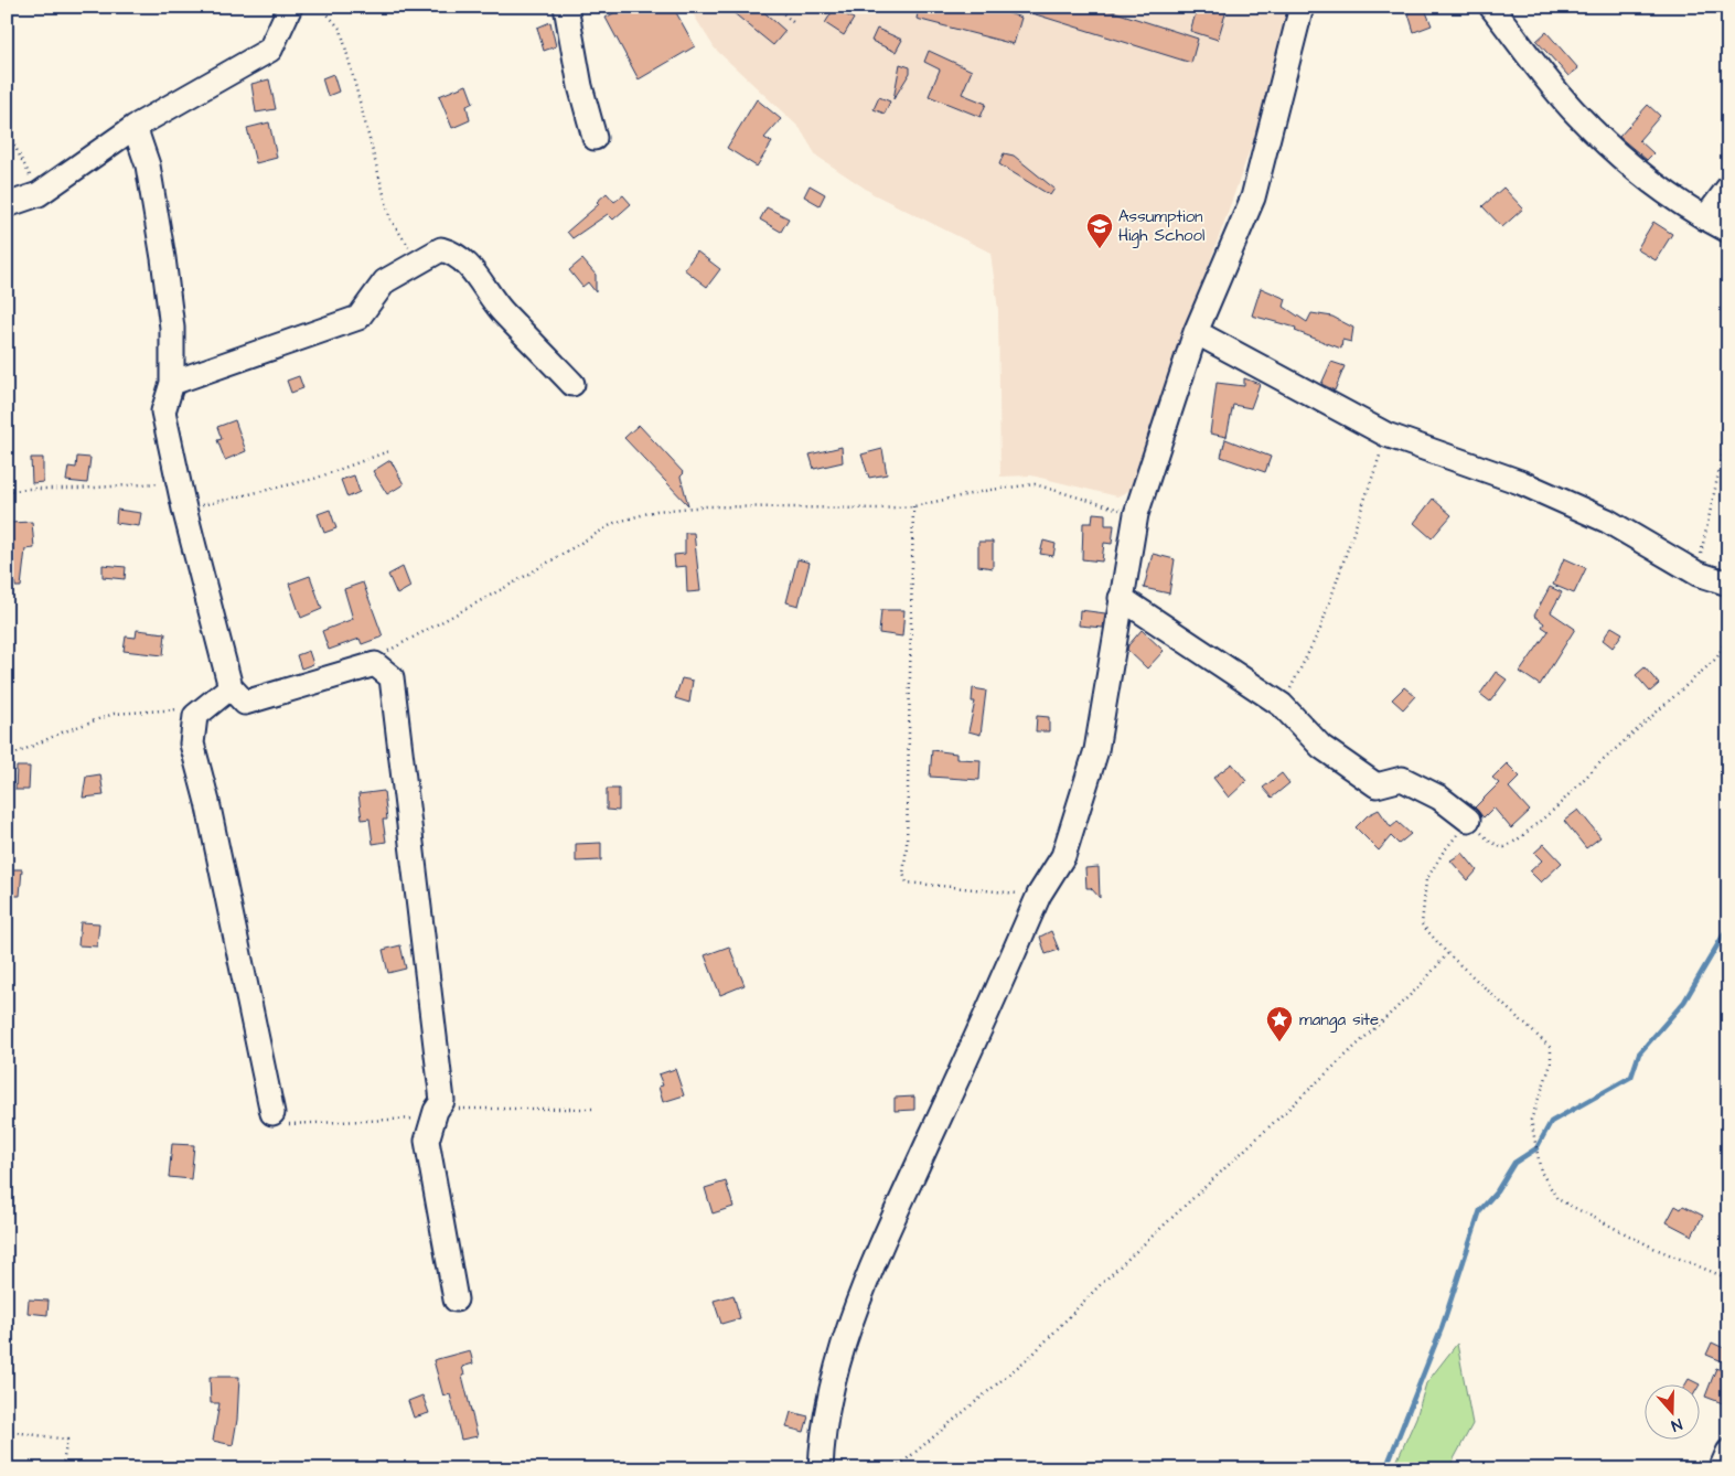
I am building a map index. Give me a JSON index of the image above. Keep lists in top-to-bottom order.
{
  "places": {
    "school or university": ["Assumption High School"],
    "place": ["manga site"]
  },
  "north": "bottom"
}
